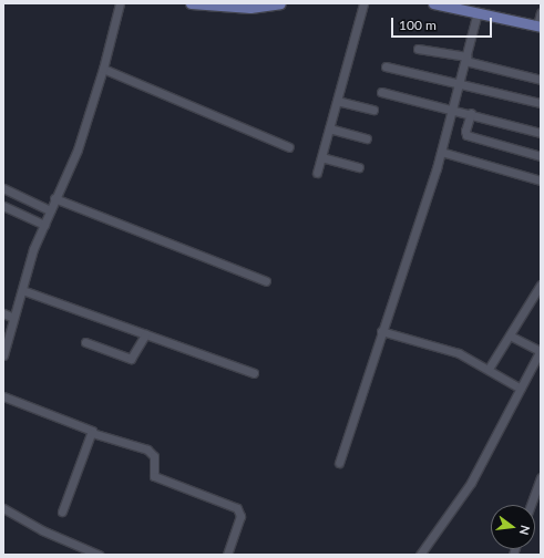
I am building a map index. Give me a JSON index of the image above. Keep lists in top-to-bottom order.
{
  "scale_bar": "100 m",
  "north": "right"
}
